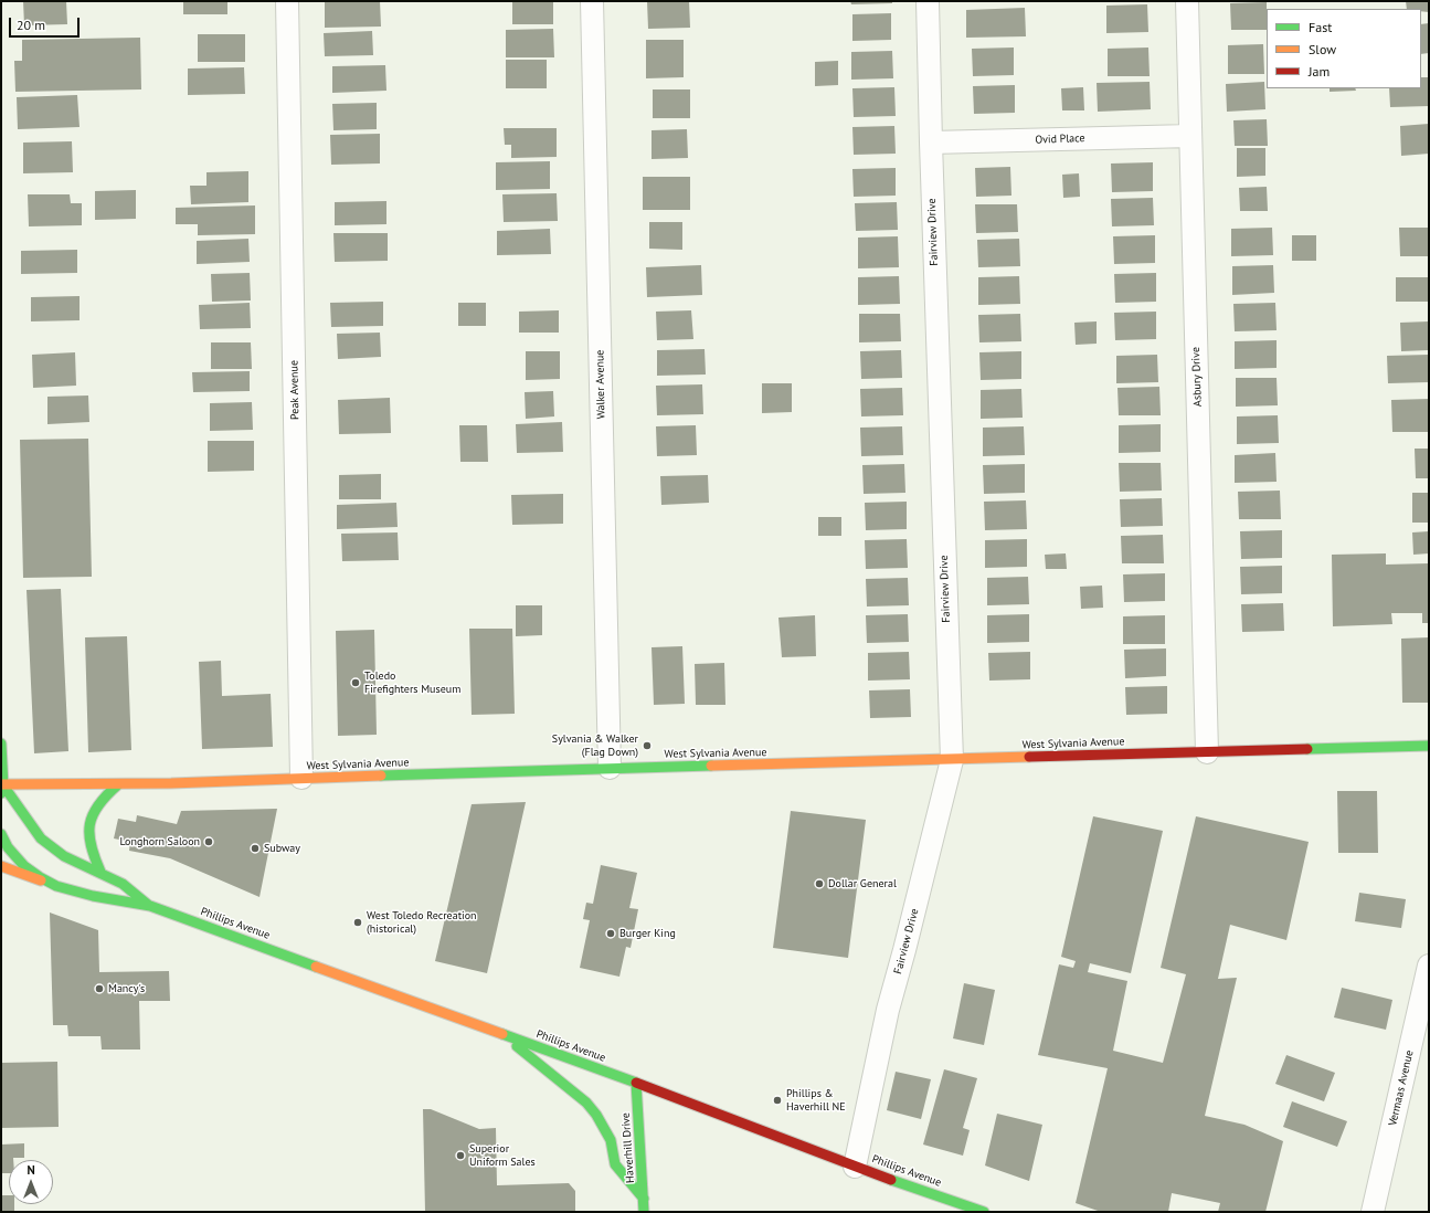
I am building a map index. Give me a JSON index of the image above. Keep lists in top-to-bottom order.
{
  "streets": {
    "main road": ["West Sylvania Avenue", "Phillips Avenue", "Haverhill Drive"],
    "street": [
      "Ovid Place",
      "Fairview Drive",
      "Asbury Drive",
      "Walker Avenue",
      "Peak Avenue",
      "Vermaas Avenue"
    ]
  },
  "crossings": [
    ["Ovid Place", "Fairview Drive"],
    ["Ovid Place", "Asbury Drive"],
    ["Fairview Drive", "West Sylvania Avenue"],
    ["Fairview Drive", "Phillips Avenue"],
    ["Asbury Drive", "West Sylvania Avenue"],
    ["Walker Avenue", "West Sylvania Avenue"],
    ["Peak Avenue", "West Sylvania Avenue"],
    ["West Sylvania Avenue", "Phillips Avenue"],
    ["Phillips Avenue", "Haverhill Drive"]
  ],
  "places": [
    "Toledo Firefighters Museum",
    "Sylvania & Walker (Flag Down)",
    "Longhorn Saloon",
    "Subway",
    "Dollar General",
    "West Toledo Recreation (historical)",
    "Burger King",
    "Mancy's",
    "Phillips & Haverhill NE",
    "Superior Uniform Sales"
  ],
  "legend": ["Fast", "Slow", "Jam"],
  "scale_bar": "20 m",
  "north": "top"
}
